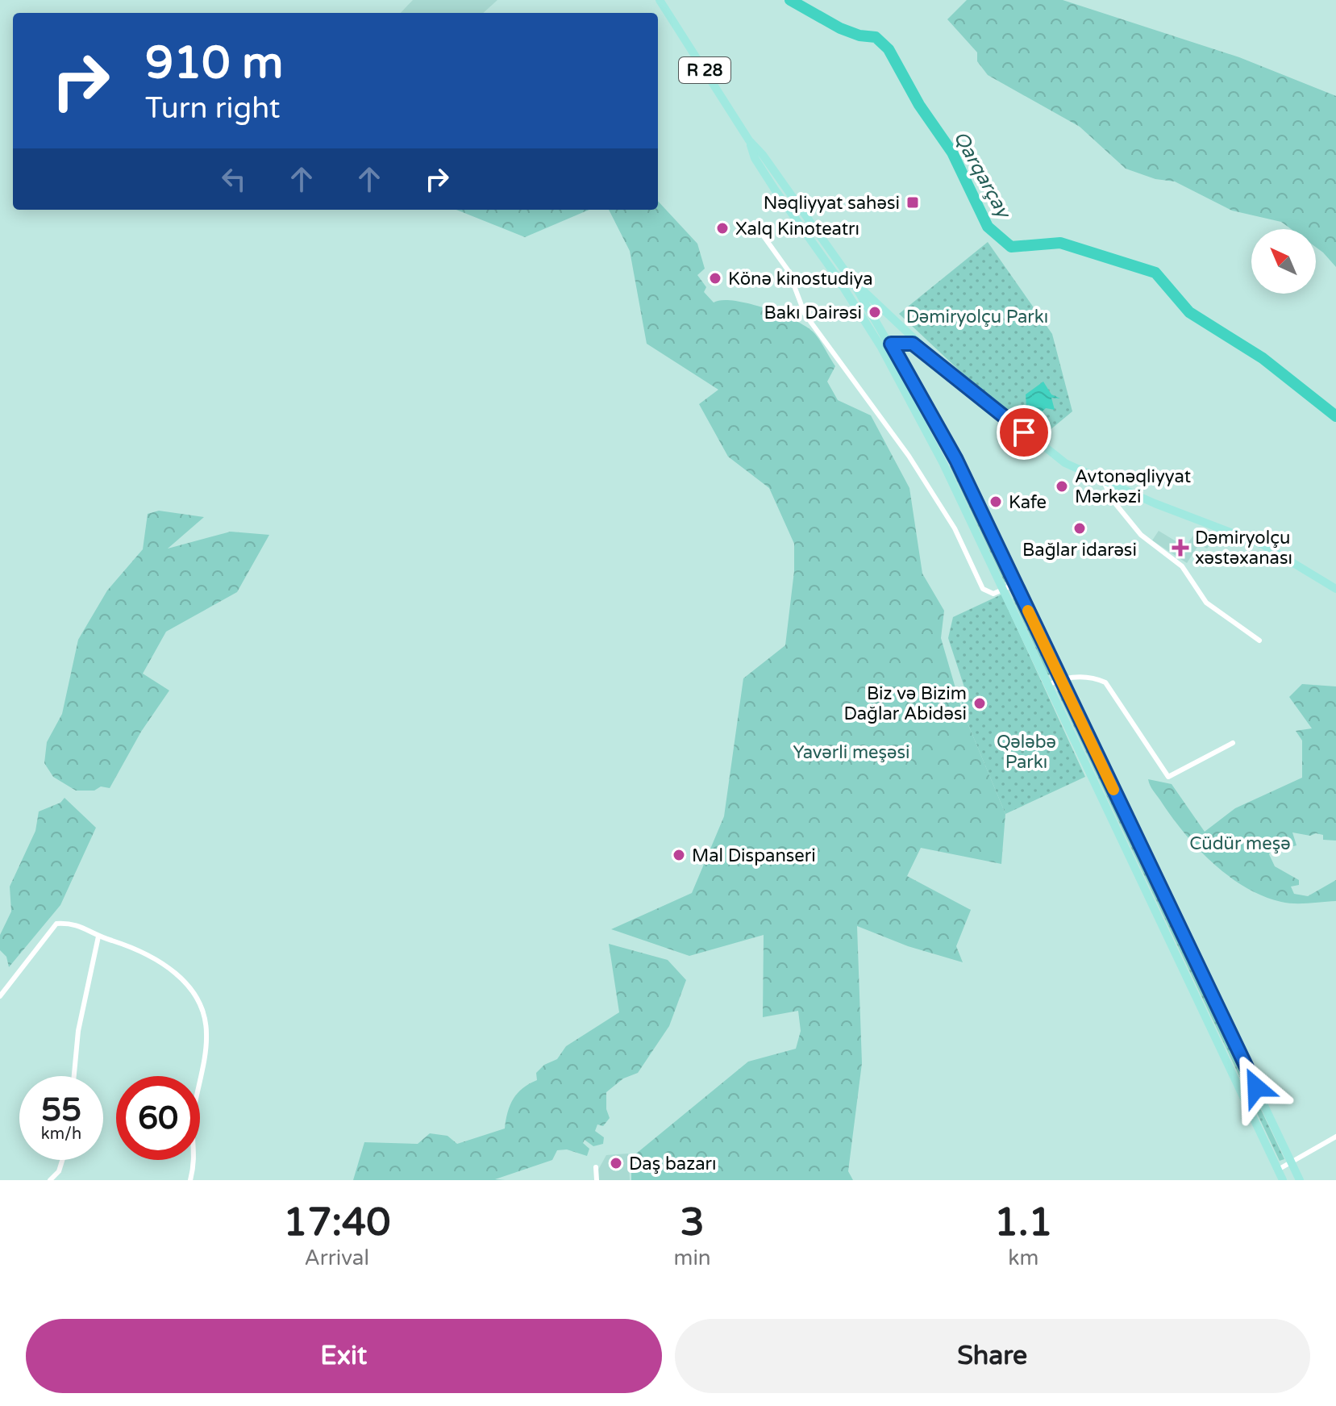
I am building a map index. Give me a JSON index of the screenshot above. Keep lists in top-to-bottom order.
{
  "streets": {
    "main road": ["R 28"]
  },
  "water": ["Qarqarçay"],
  "parks": [
    "Dəmiryolçu Parkı",
    "Qələbə Parkı",
    "Yavərli meşəsi",
    "Cüdür meşə"
  ],
  "places": {
    "transit": ["Nəqliyyat sahəsi"],
    "other": [
      "Xalq Kinoteatrı",
      "Könə kinostudiya",
      "Bakı Dairəsi",
      "Avtonəqliyyat Mərkəzi",
      "Kafe",
      "Bağlar idarəsi",
      "Biz və Bizim Dağlar Abidəsi",
      "Mal Dispanseri",
      "Daş bazarı"
    ],
    "health": ["Dəmiryolçu xəstəxanası"]
  },
  "north": "top left",
  "page": {
    "turn": ["910 m", "Turn right"],
    "speed": "55 km/h",
    "limit": "60",
    "eta": [
      "17:40",
      "Arrival",
      "3",
      "min",
      "1.1",
      "km"
    ],
    "buttons": ["Exit", "Share"]
  }
}
